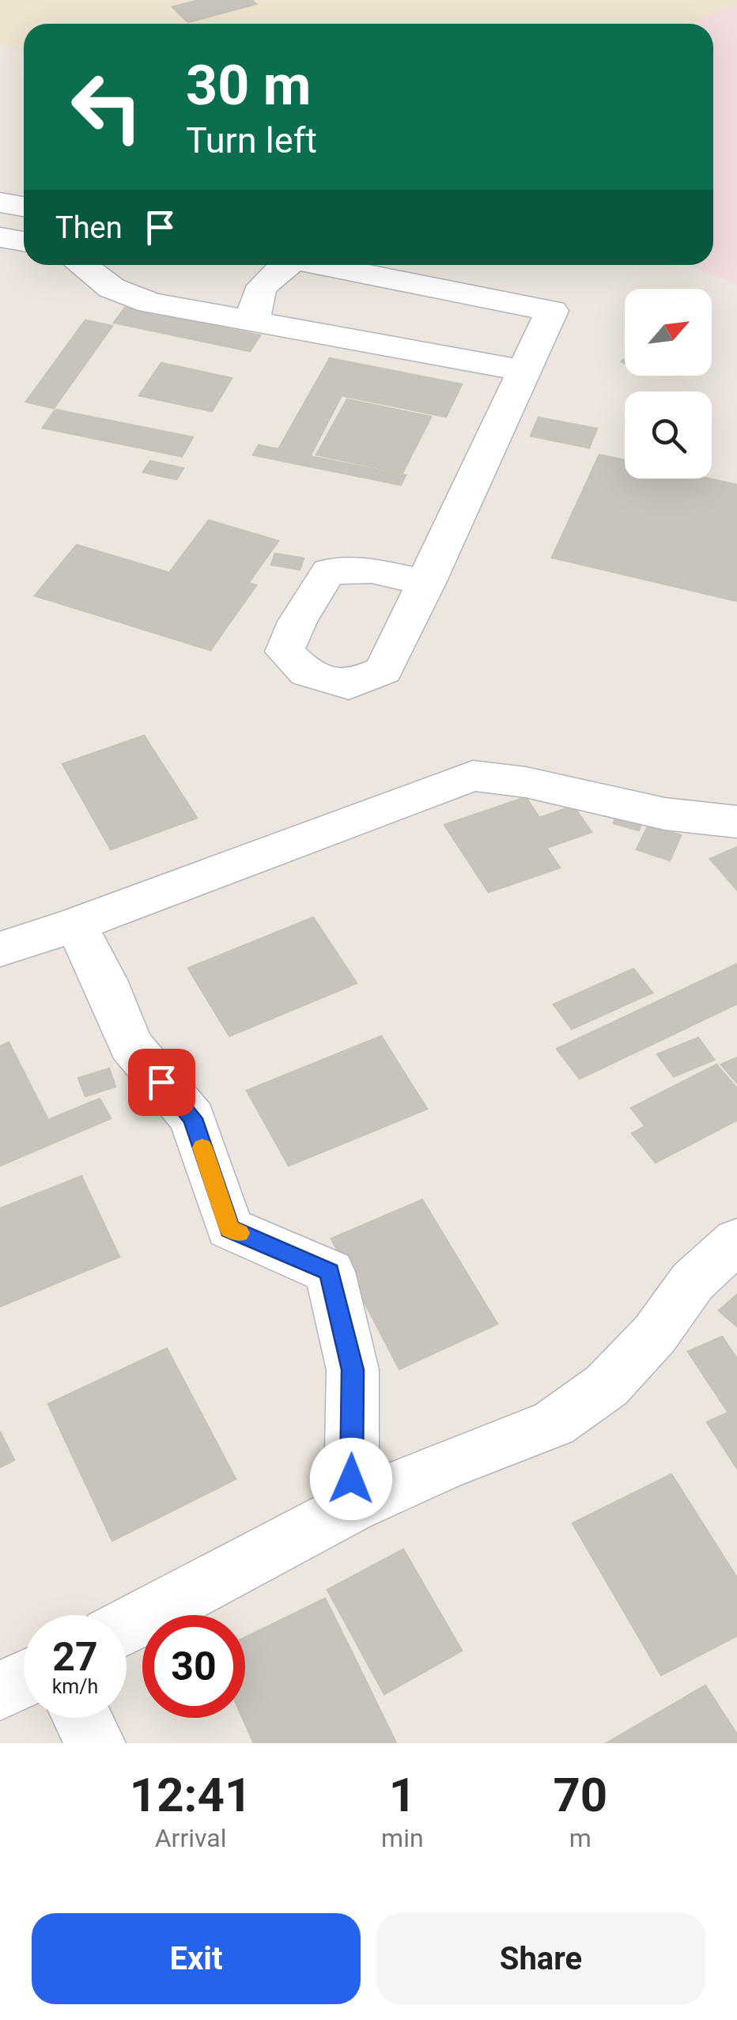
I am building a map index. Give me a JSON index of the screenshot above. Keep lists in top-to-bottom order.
{
  "north": "top right",
  "page": {
    "turn": ["30 m", "Turn left"],
    "then": "Then",
    "speed": "27 km/h",
    "limit": "30",
    "eta": [
      "12:41",
      "Arrival",
      "1",
      "min",
      "70",
      "m"
    ],
    "buttons": ["Exit", "Share"]
  }
}
